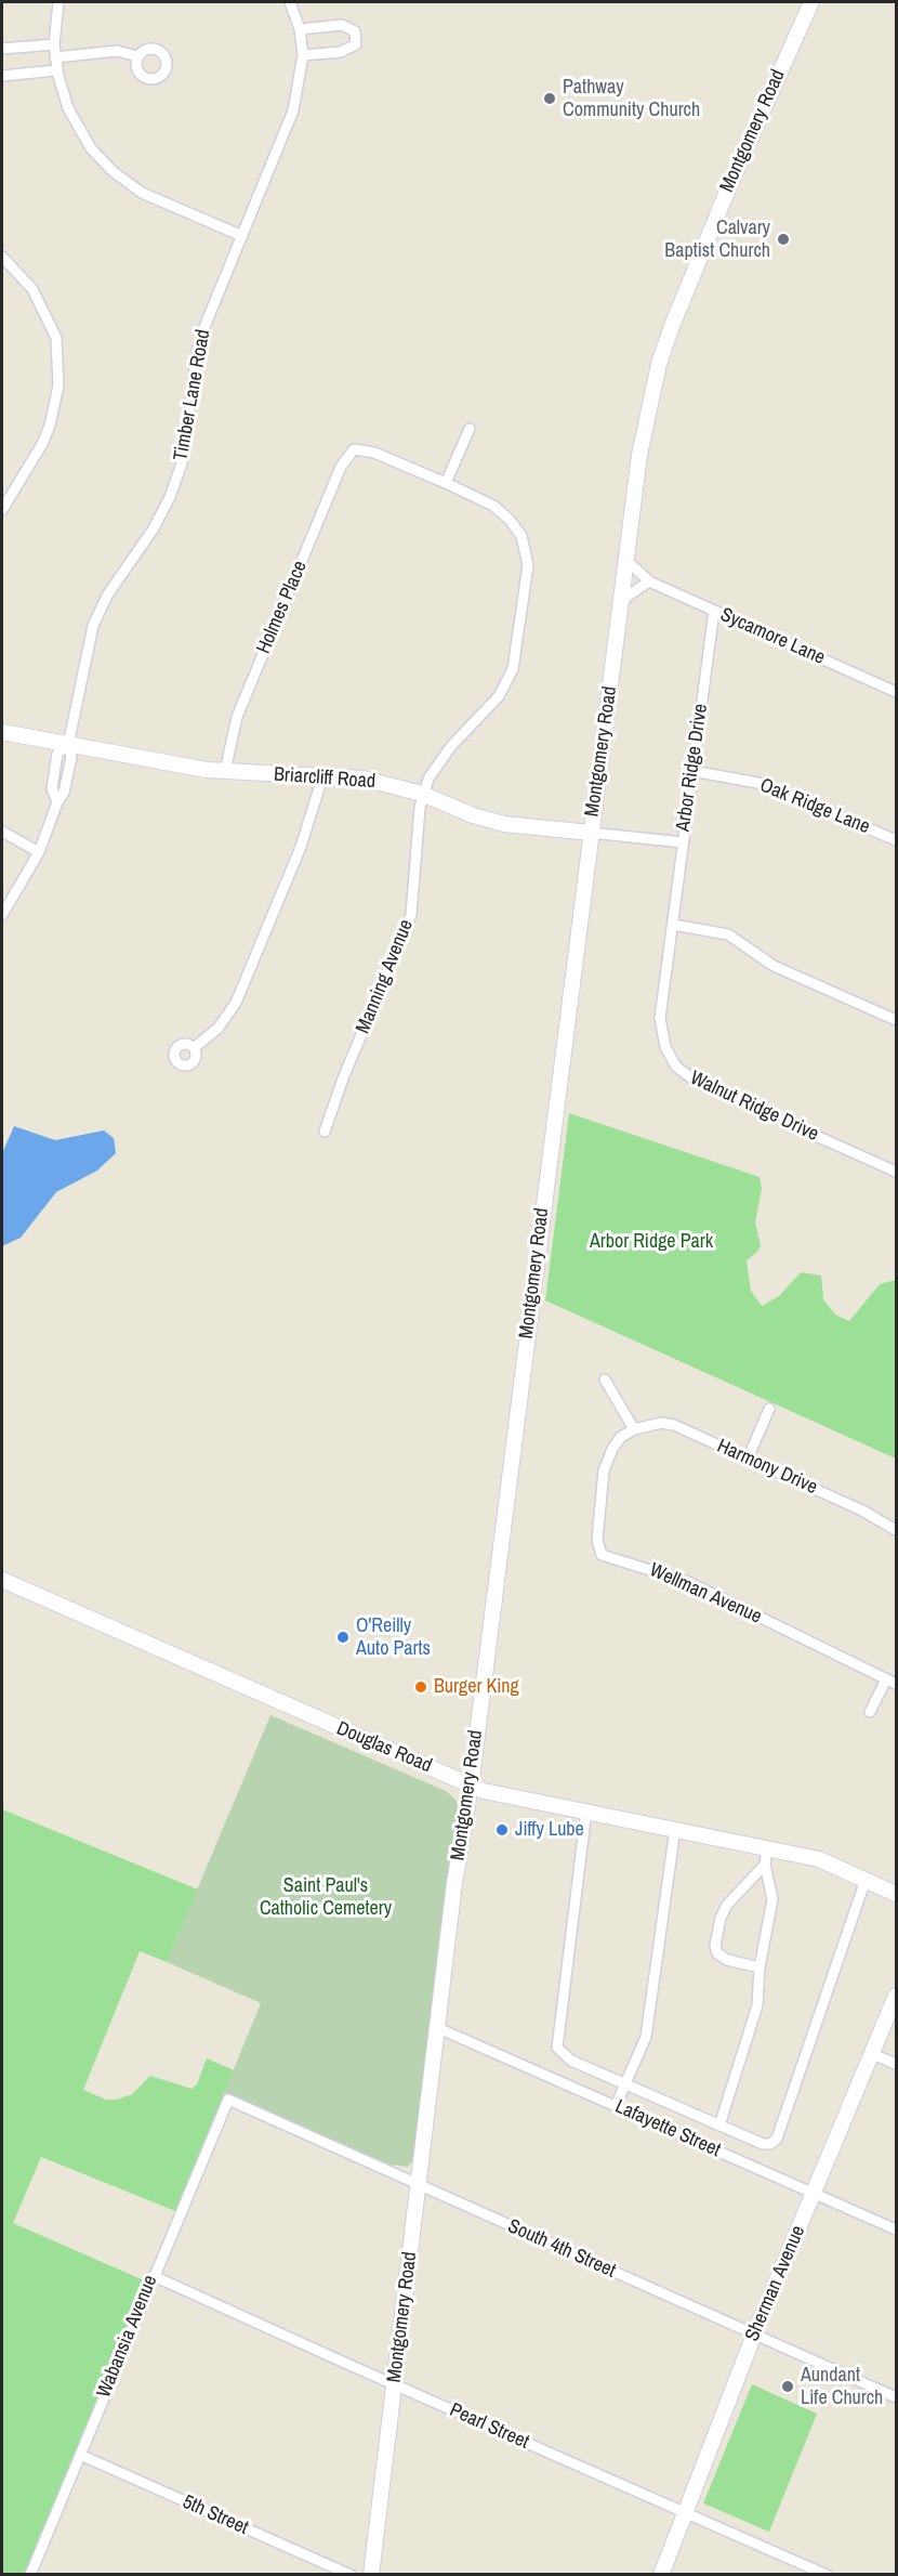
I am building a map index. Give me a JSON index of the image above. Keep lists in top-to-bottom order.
{
  "streets": {
    "street": [
      "Montgomery Road",
      "Timber Lane Road",
      "Holmes Place",
      "Sycamore Lane",
      "Arbor Ridge Drive",
      "Briarcliff Road",
      "Oak Ridge Lane",
      "Manning Avenue",
      "Walnut Ridge Drive",
      "Harmony Drive",
      "Wellman Avenue",
      "Douglas Road",
      "Lafayette Street",
      "South 4th Street",
      "Sherman Avenue",
      "Wabansia Avenue",
      "Pearl Street",
      "5th Street"
    ]
  },
  "crossings": [
    ["Montgomery Road", "Sycamore Lane"],
    ["Montgomery Road", "Briarcliff Road"],
    ["Montgomery Road", "Douglas Road"],
    ["Montgomery Road", "Lafayette Street"],
    ["Montgomery Road", "South 4th Street"],
    ["Montgomery Road", "Pearl Street"],
    ["Timber Lane Road", "Briarcliff Road"],
    ["Holmes Place", "Briarcliff Road"],
    ["Holmes Place", "Manning Avenue"],
    ["Sycamore Lane", "Arbor Ridge Drive"],
    ["Arbor Ridge Drive", "Briarcliff Road"],
    ["Arbor Ridge Drive", "Oak Ridge Lane"],
    ["Arbor Ridge Drive", "Walnut Ridge Drive"],
    ["Briarcliff Road", "Manning Avenue"],
    ["Harmony Drive", "Wellman Avenue"],
    ["Lafayette Street", "Sherman Avenue"],
    ["South 4th Street", "Sherman Avenue"],
    ["South 4th Street", "Wabansia Avenue"],
    ["Sherman Avenue", "Pearl Street"],
    ["Wabansia Avenue", "Pearl Street"],
    ["Wabansia Avenue", "5th Street"]
  ],
  "parks": ["Arbor Ridge Park", "Saint Paul's Catholic Cemetery"],
  "places": [
    "Pathway Community Church",
    "Calvary Baptist Church",
    "O'Reilly Auto Parts",
    "Burger King",
    "Jiffy Lube",
    "Aundant Life Church"
  ]
}
